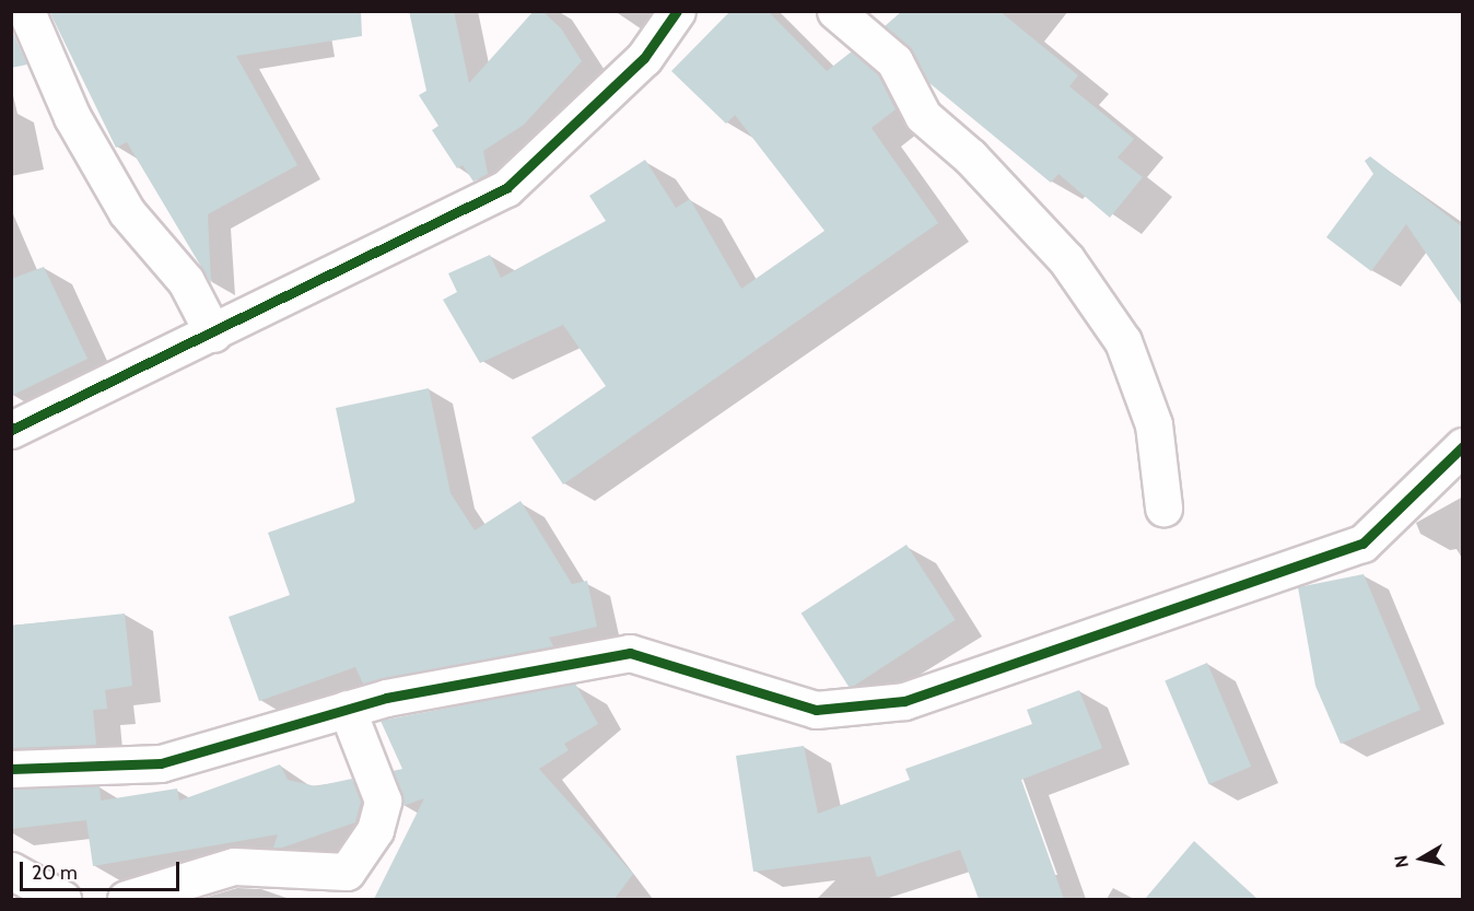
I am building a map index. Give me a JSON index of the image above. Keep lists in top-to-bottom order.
{
  "scale_bar": "20 m",
  "north": "left"
}
